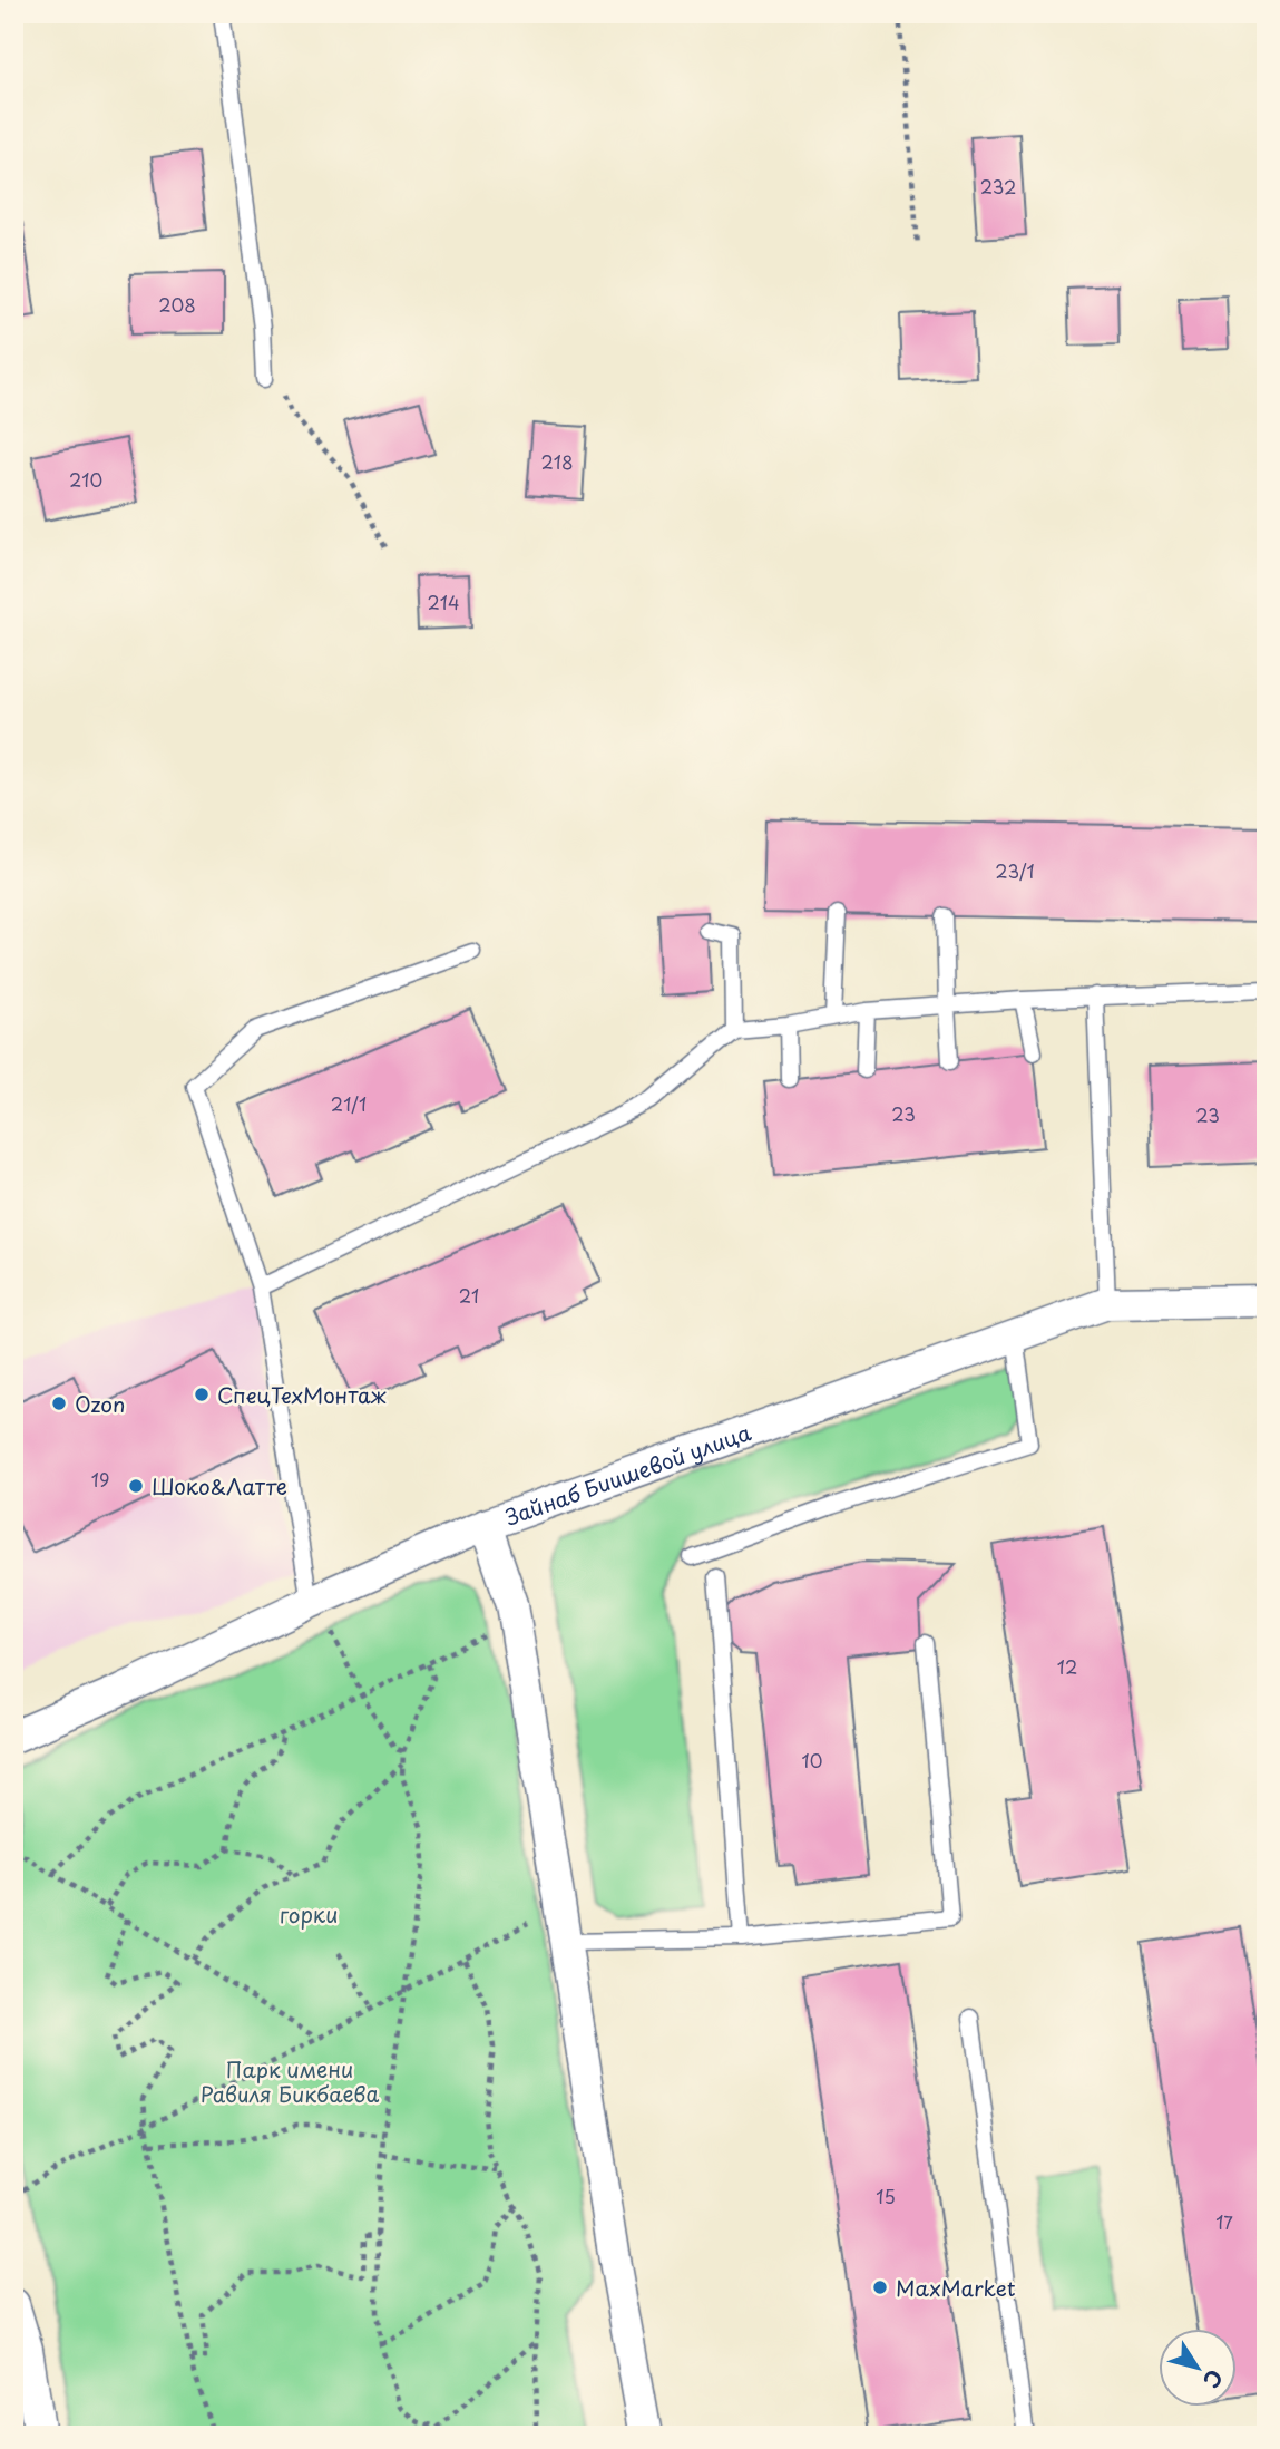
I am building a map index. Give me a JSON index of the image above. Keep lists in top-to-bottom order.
{
  "streets": {
    "street": ["Зайнаб Биишевой улица"]
  },
  "parks": ["горки", "Парк имени Равиля Бикбаева"],
  "places": [
    "СпецТехМонтаж",
    "Ozon",
    "Шоко&Латте",
    "MaxMarket"
  ],
  "house_numbers": [
    "232",
    "208",
    "218",
    "210",
    "214",
    "23/1",
    "21/1",
    "23",
    "23",
    "21",
    "19",
    "12",
    "10",
    "15",
    "17"
  ],
  "north": "bottom right"
}
